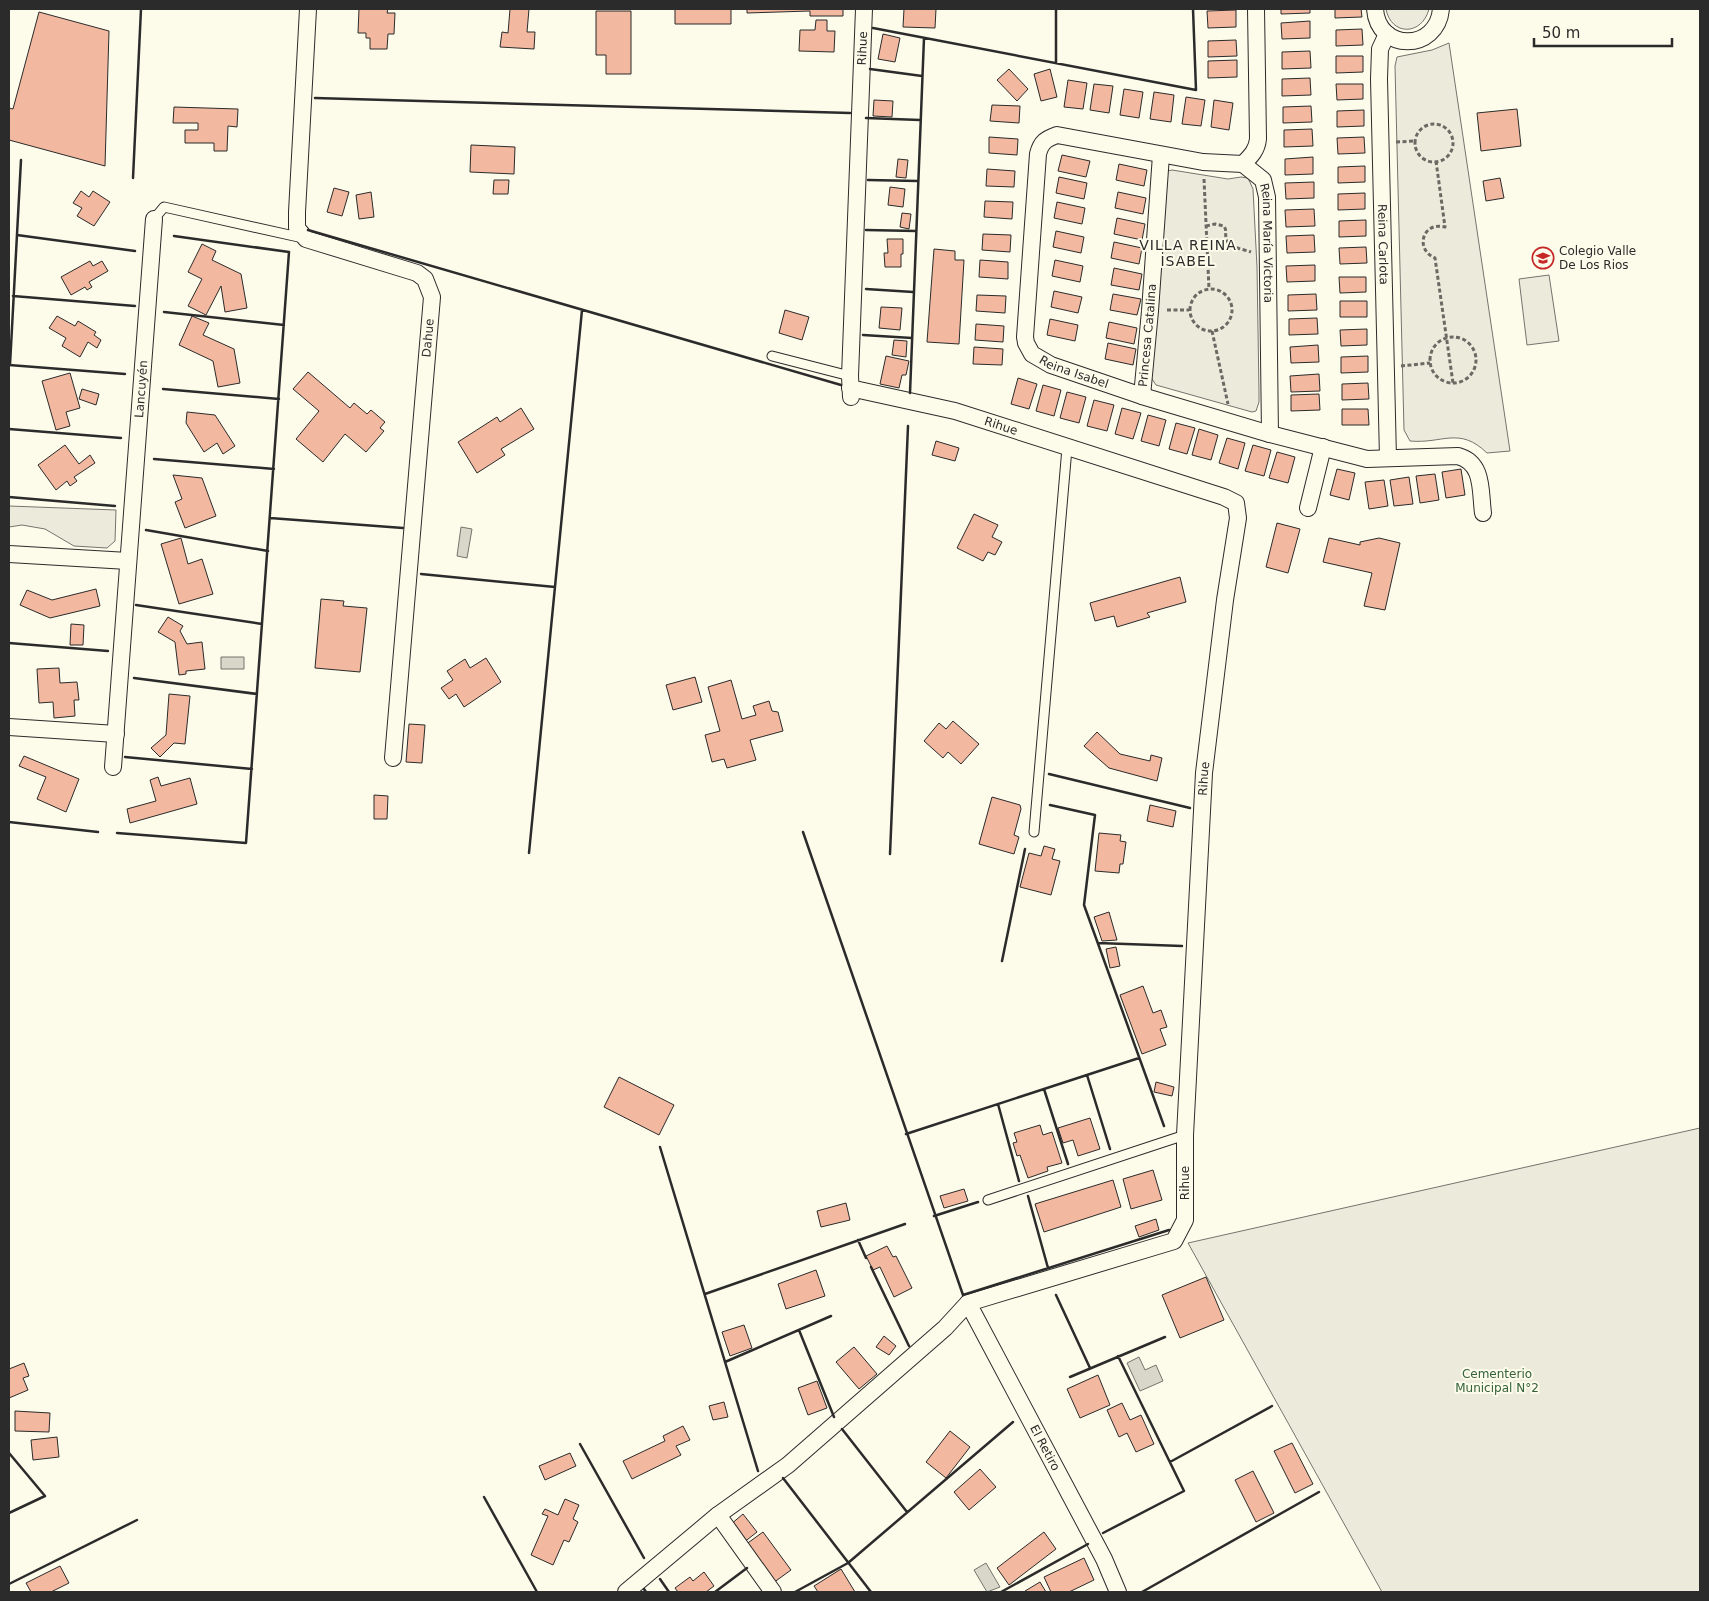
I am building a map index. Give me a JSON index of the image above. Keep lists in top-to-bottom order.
{
  "streets": {
    "street": [
      "Rihue",
      "Reina María Victoria",
      "Reina Carlota",
      "Princesa Catalina",
      "Dahue",
      "Reina Isabel",
      "Lancuyén",
      "El Retiro"
    ]
  },
  "crossings": [
    ["Rihue", "El Retiro"],
    ["Reina María Victoria", "Reina Isabel"],
    ["Reina Carlota", "Reina Isabel"],
    ["Princesa Catalina", "Reina Isabel"]
  ],
  "districts": ["VILLA REINA ISABEL"],
  "parks": ["Cementerio Municipal N°2"],
  "places": {
    "school or university": ["Colegio Valle De Los Rios"]
  },
  "scale_bar": "50 m"
}
